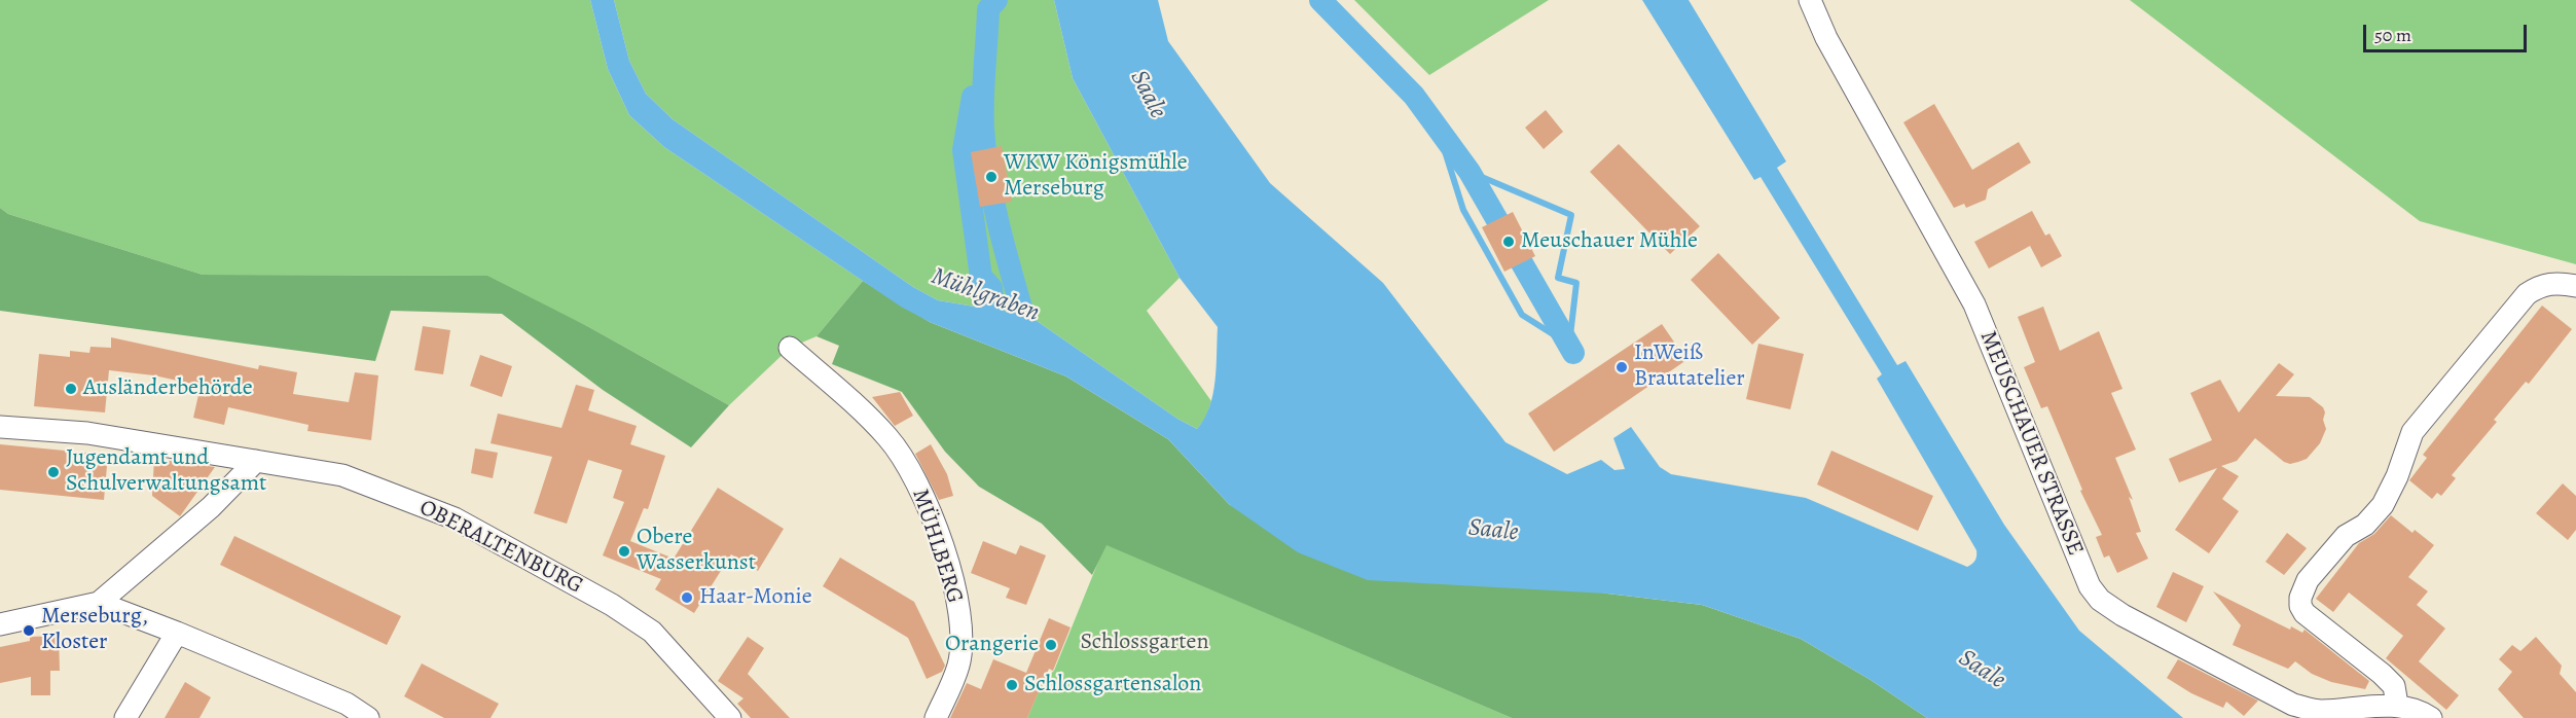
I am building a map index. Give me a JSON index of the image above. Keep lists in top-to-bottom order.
{
  "streets": {
    "street": ["MEUSCHAUER STRASSE", "MÜHLBERG", "OBERALTENBURG"]
  },
  "water": ["Saale", "Mühlgraben"],
  "parks": ["Schlossgarten"],
  "places": [
    "WKW Königsmühle Merseburg",
    "Meuschauer Mühle",
    "InWeiß Brautatelier",
    "Ausländerbehörde",
    "Jugendamt und Schulverwaltungsamt",
    "Obere Wasserkunst",
    "Haar-Monie",
    "Merseburg, Kloster",
    "Orangerie",
    "Schlossgartensalon"
  ],
  "scale_bar": "50 m"
}
